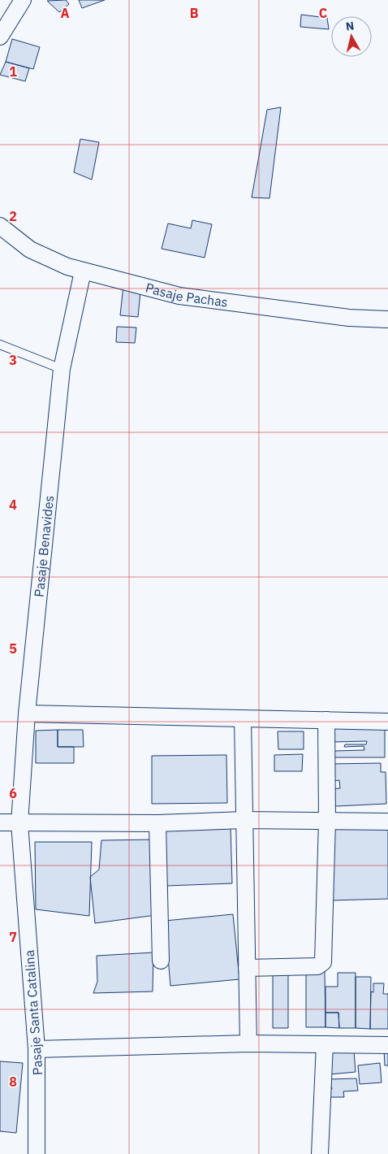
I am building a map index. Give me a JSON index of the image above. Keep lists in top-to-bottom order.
{
  "streets": {
    "street": ["Pasaje Pachas", "Pasaje Benavides", "Pasaje Santa Catalina"]
  },
  "crossings": [
    ["Pasaje Pachas", "Pasaje Benavides"],
    ["Pasaje Benavides", "Pasaje Santa Catalina"]
  ],
  "north": "top",
  "grid": {
    "columns": ["A", "B", "C"],
    "rows": [
      "1",
      "2",
      "3",
      "4",
      "5",
      "6",
      "7",
      "8"
    ]
  }
}
